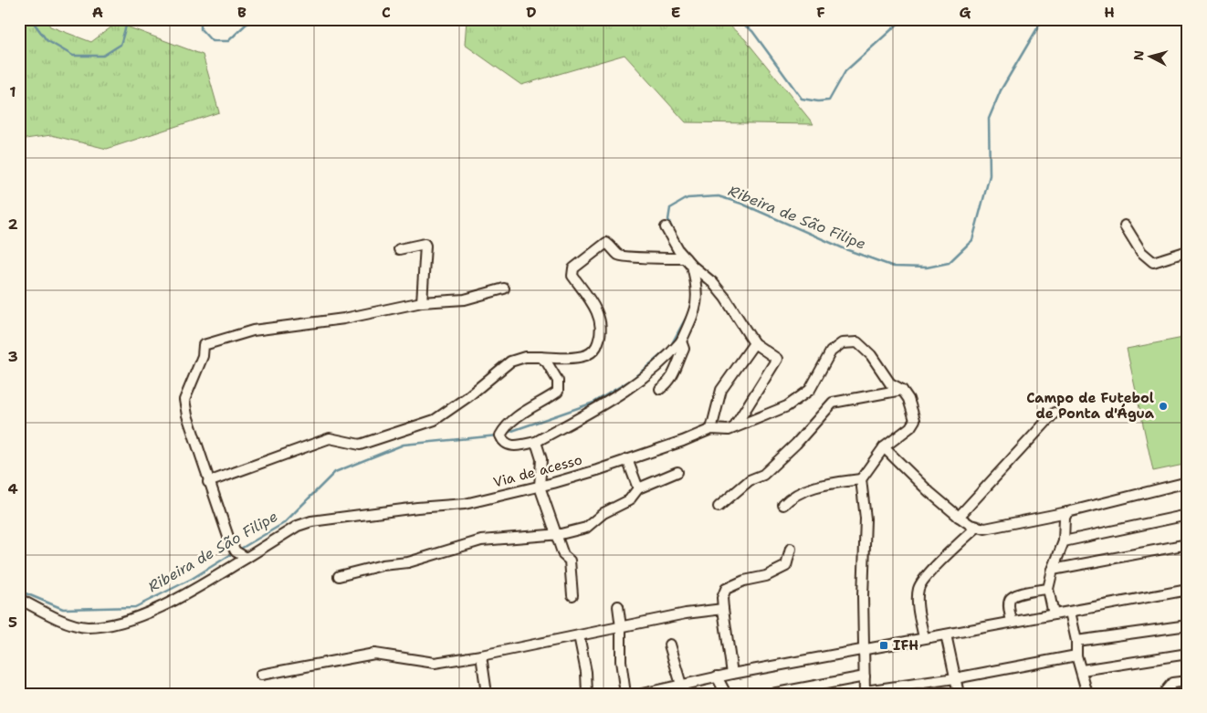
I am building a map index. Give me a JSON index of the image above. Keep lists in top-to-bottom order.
{
  "streets": {
    "street": ["Via de acesso"]
  },
  "water": ["Ribeira de São Filipe"],
  "places": {
    "other": ["Campo de Futebol de Ponta d'Água"],
    "transit": ["IFH"]
  },
  "north": "left",
  "grid": {
    "columns": [
      "A",
      "B",
      "C",
      "D",
      "E",
      "F",
      "G",
      "H"
    ],
    "rows": [
      "1",
      "2",
      "3",
      "4",
      "5"
    ]
  }
}
